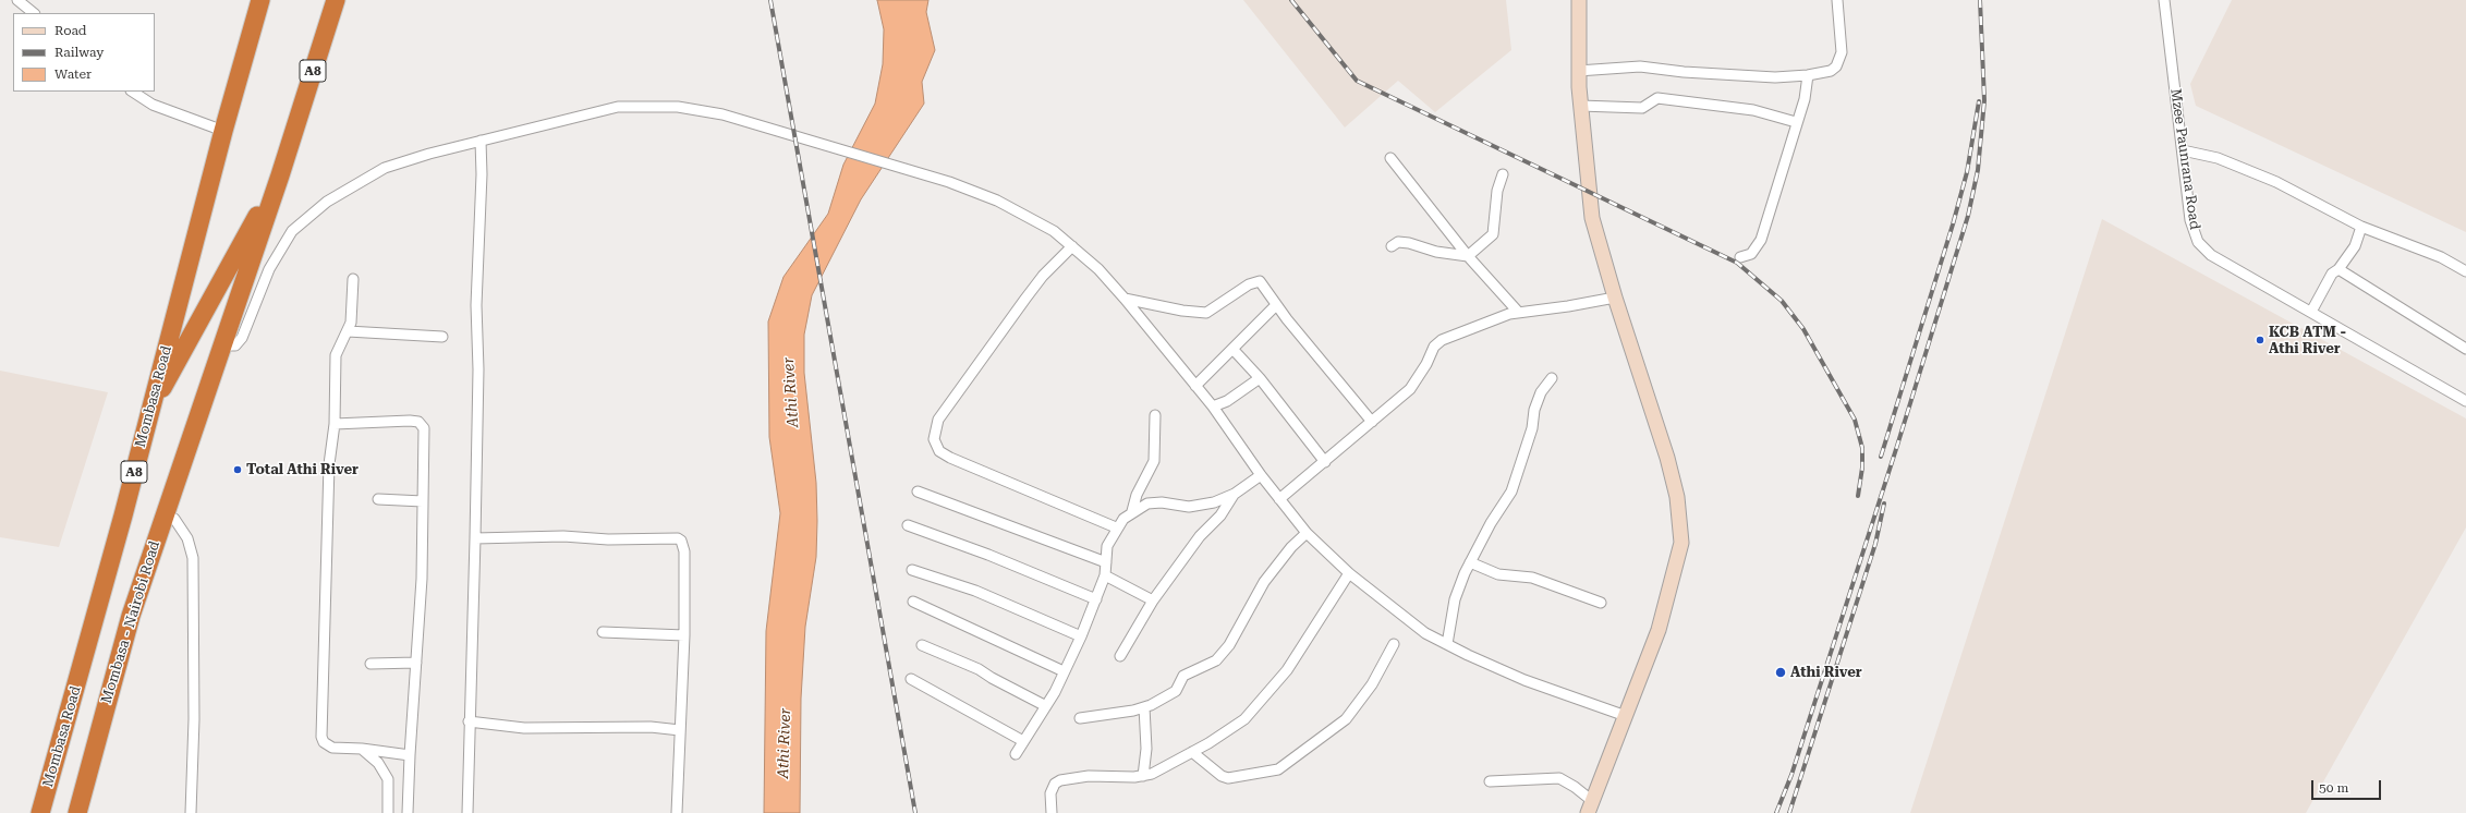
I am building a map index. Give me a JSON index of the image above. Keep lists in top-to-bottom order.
{
  "streets": {
    "highway": ["A8", "Mombasa Road", "Mombasa - Nairobi Road"],
    "street": ["Mzee Paunrana Road"]
  },
  "crossings": [
    ["A8", "Mombasa Road"],
    ["A8", "Mombasa - Nairobi Road"]
  ],
  "water": ["Athi River"],
  "places": ["KCB ATM - Athi River", "Total Athi River", "Athi River"],
  "legend": ["Road", "Railway", "Water"],
  "scale_bar": "50 m"
}
